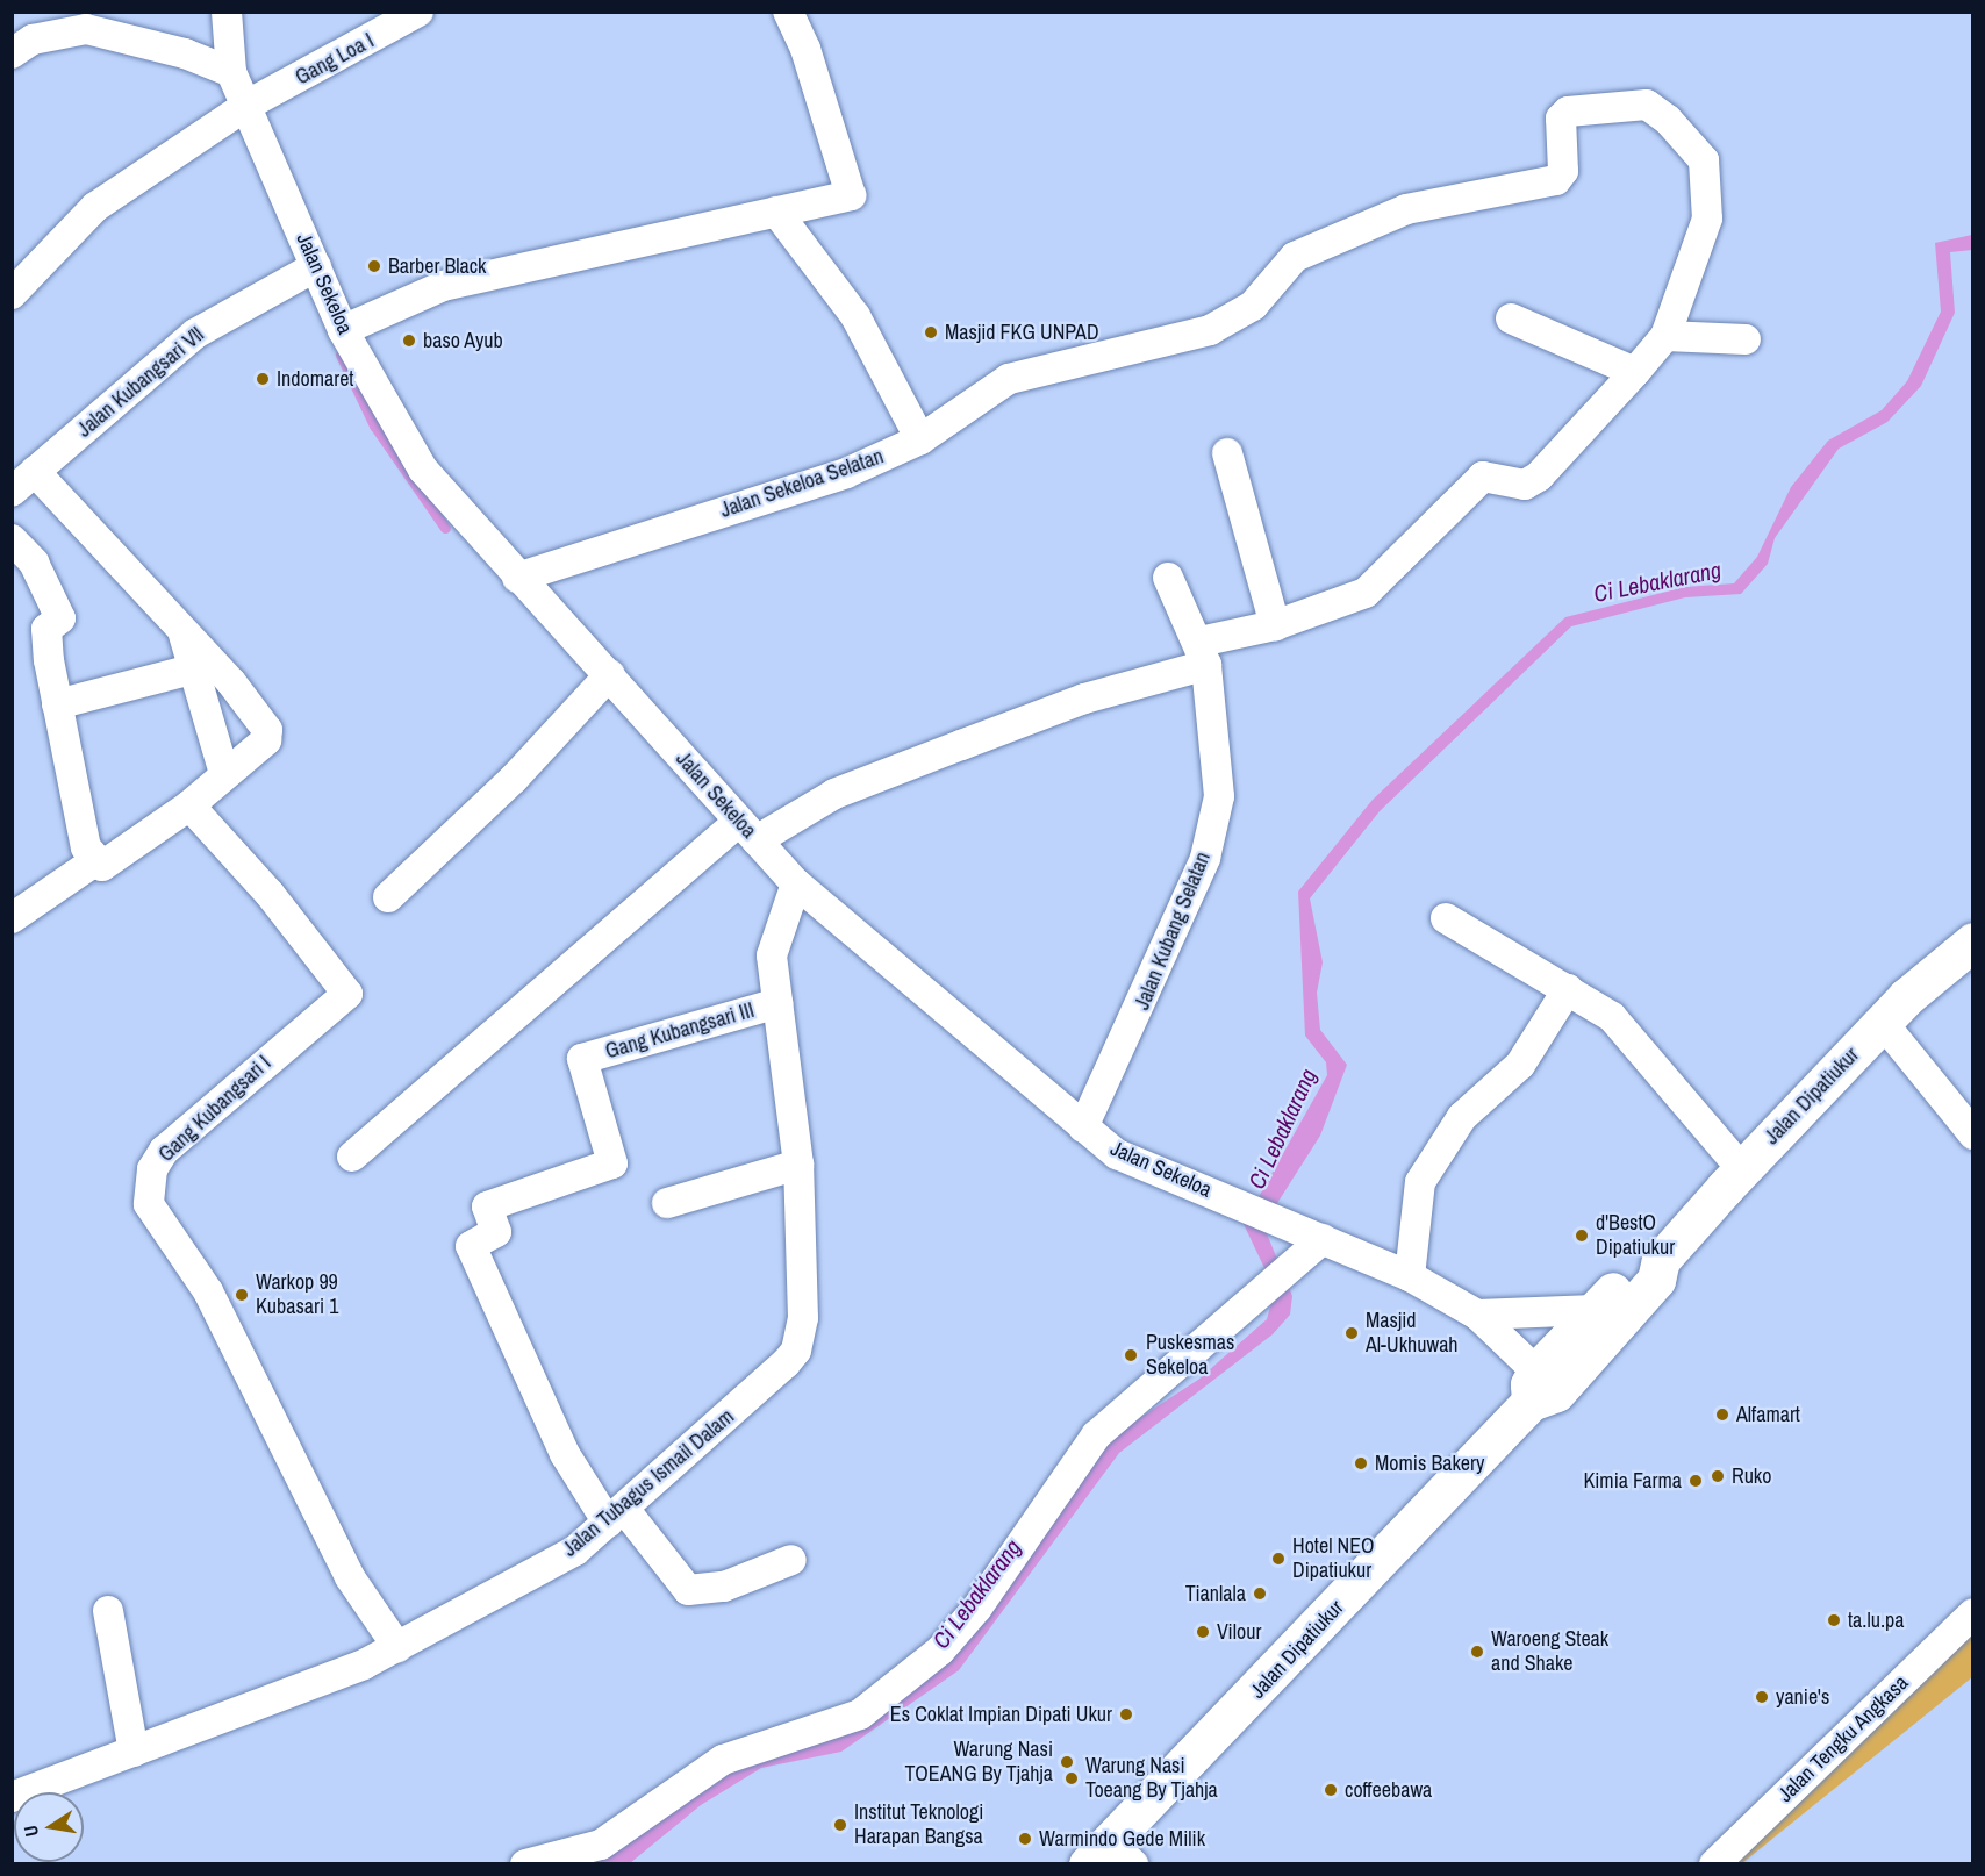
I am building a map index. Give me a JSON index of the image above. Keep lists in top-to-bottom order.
{
  "streets": {
    "main road": ["Jalan Dipatiukur"],
    "street": [
      "Gang Loa I",
      "Jalan Sekeloa",
      "Jalan Kubangsari Vll",
      "Jalan Sekeloa Selatan",
      "Jalan Kubang Selatan",
      "Gang Kubangsari III",
      "Gang Kubangsari I",
      "Jalan Tubagus Ismail Dalam",
      "Jalan Tengku Angkasa"
    ]
  },
  "crossings": [
    ["Gang Loa I", "Jalan Sekeloa"],
    ["Jalan Sekeloa", "Jalan Kubangsari Vll"],
    ["Jalan Sekeloa", "Jalan Sekeloa Selatan"],
    ["Jalan Sekeloa", "Jalan Kubang Selatan"],
    ["Jalan Sekeloa", "Jalan Dipatiukur"],
    ["Jalan Sekeloa", "Jalan Tubagus Ismail Dalam"],
    ["Gang Kubangsari III", "Jalan Tubagus Ismail Dalam"],
    ["Gang Kubangsari I", "Jalan Tubagus Ismail Dalam"]
  ],
  "water": ["Ci Lebaklarang"],
  "places": [
    "Barber Black",
    "Masjid FKG UNPAD",
    "baso Ayub",
    "Indomaret",
    "d'BestO Dipatiukur",
    "Warkop 99 Kubasari 1",
    "Masjid Al-Ukhuwah",
    "Puskesmas Sekeloa",
    "Alfamart",
    "Momis Bakery",
    "Ruko",
    "Kimia Farma",
    "Hotel NEO Dipatiukur",
    "Tianlala",
    "ta.lu.pa",
    "Vilour",
    "Waroeng Steak and Shake",
    "yanie's",
    "Es Coklat Impian Dipati Ukur",
    "Warung Nasi TOEANG By Tjahja",
    "Warung Nasi Toeang By Tjahja",
    "coffeebawa",
    "Institut Teknologi Harapan Bangsa",
    "Warmindo Gede Milik"
  ],
  "north": "left"
}
